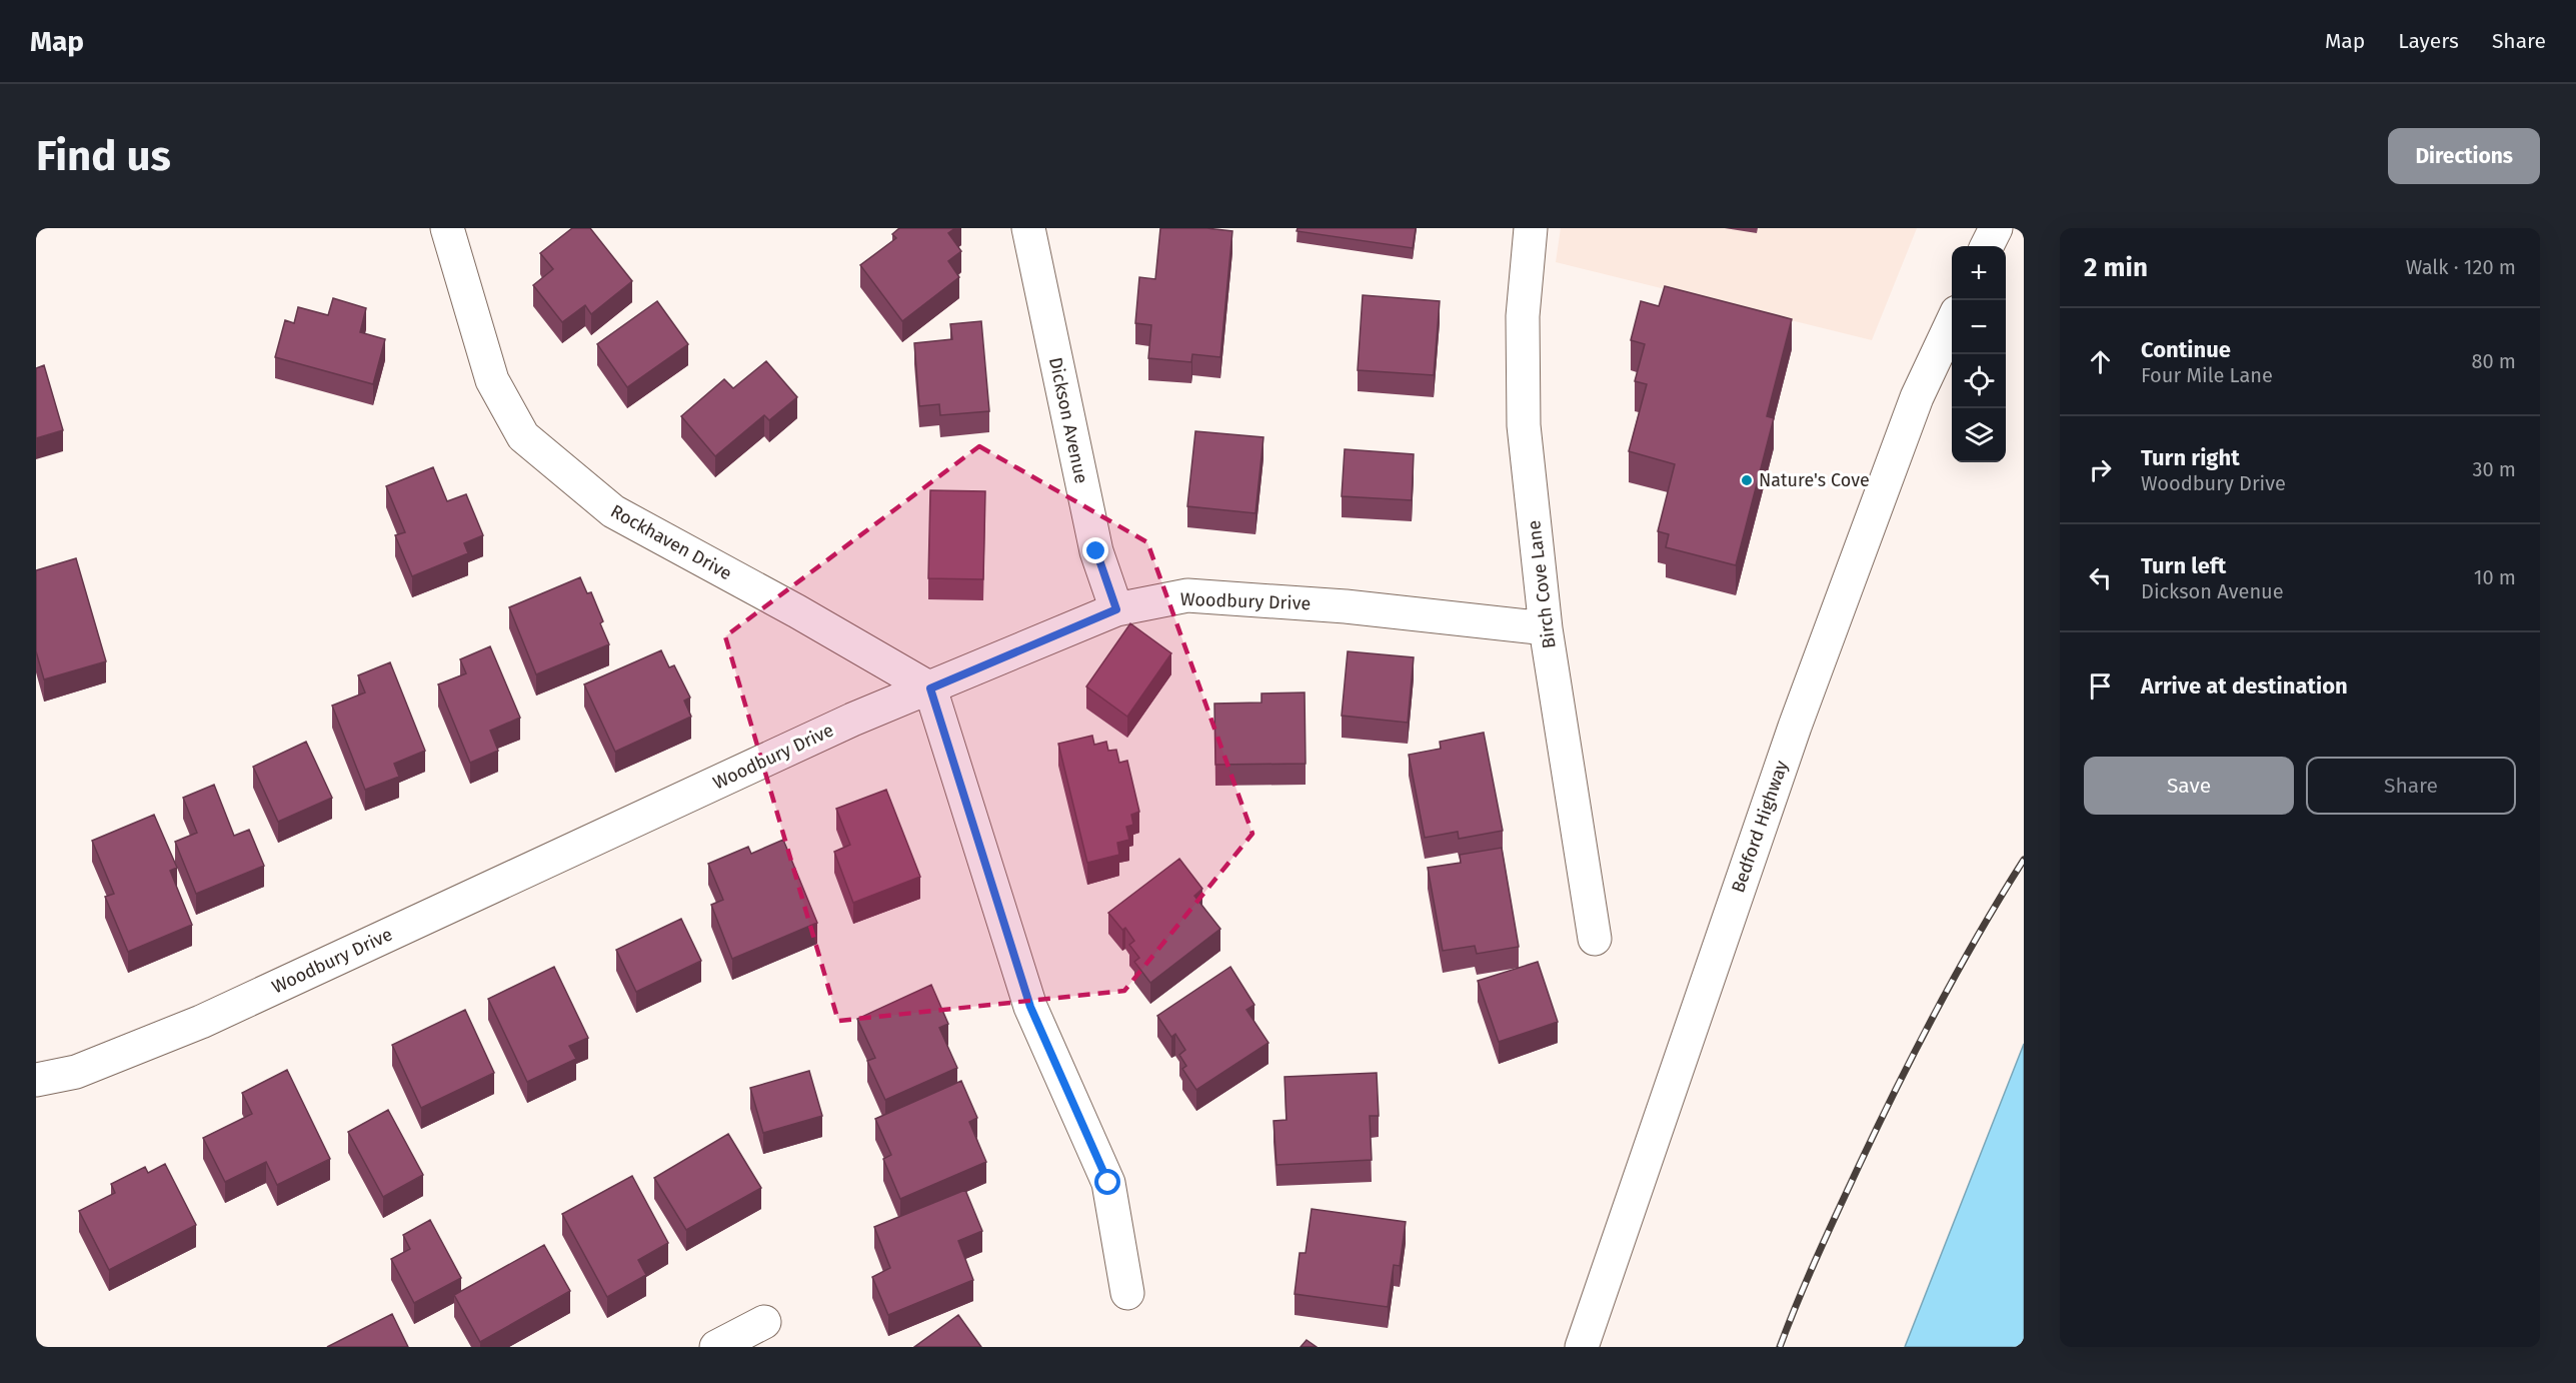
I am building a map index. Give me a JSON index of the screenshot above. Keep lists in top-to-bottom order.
{
  "streets": {
    "street": [
      "Dickson Avenue",
      "Rockhaven Drive",
      "Birch Cove Lane",
      "Woodbury Drive",
      "Bedford Highway"
    ]
  },
  "crossings": [
    ["Dickson Avenue", "Woodbury Drive"],
    ["Rockhaven Drive", "Woodbury Drive"],
    ["Birch Cove Lane", "Woodbury Drive"]
  ],
  "places": ["Nature's Cove"],
  "page": {
    "header": "Map",
    "nav": ["Map", "Layers", "Share"],
    "buttons": [
      "Directions",
      ["Save", "Share"]
    ],
    "title": "Find us",
    "heading": ["2 min", "Walk · 120 m"],
    "map_buttons": ["+", "−"],
    "list": [
      ["Continue", "Four Mile Lane", "80 m"],
      ["Turn right", "Woodbury Drive", "30 m"],
      ["Turn left", "Dickson Avenue", "10 m"],
      "Arrive at destination"
    ]
  }
}
